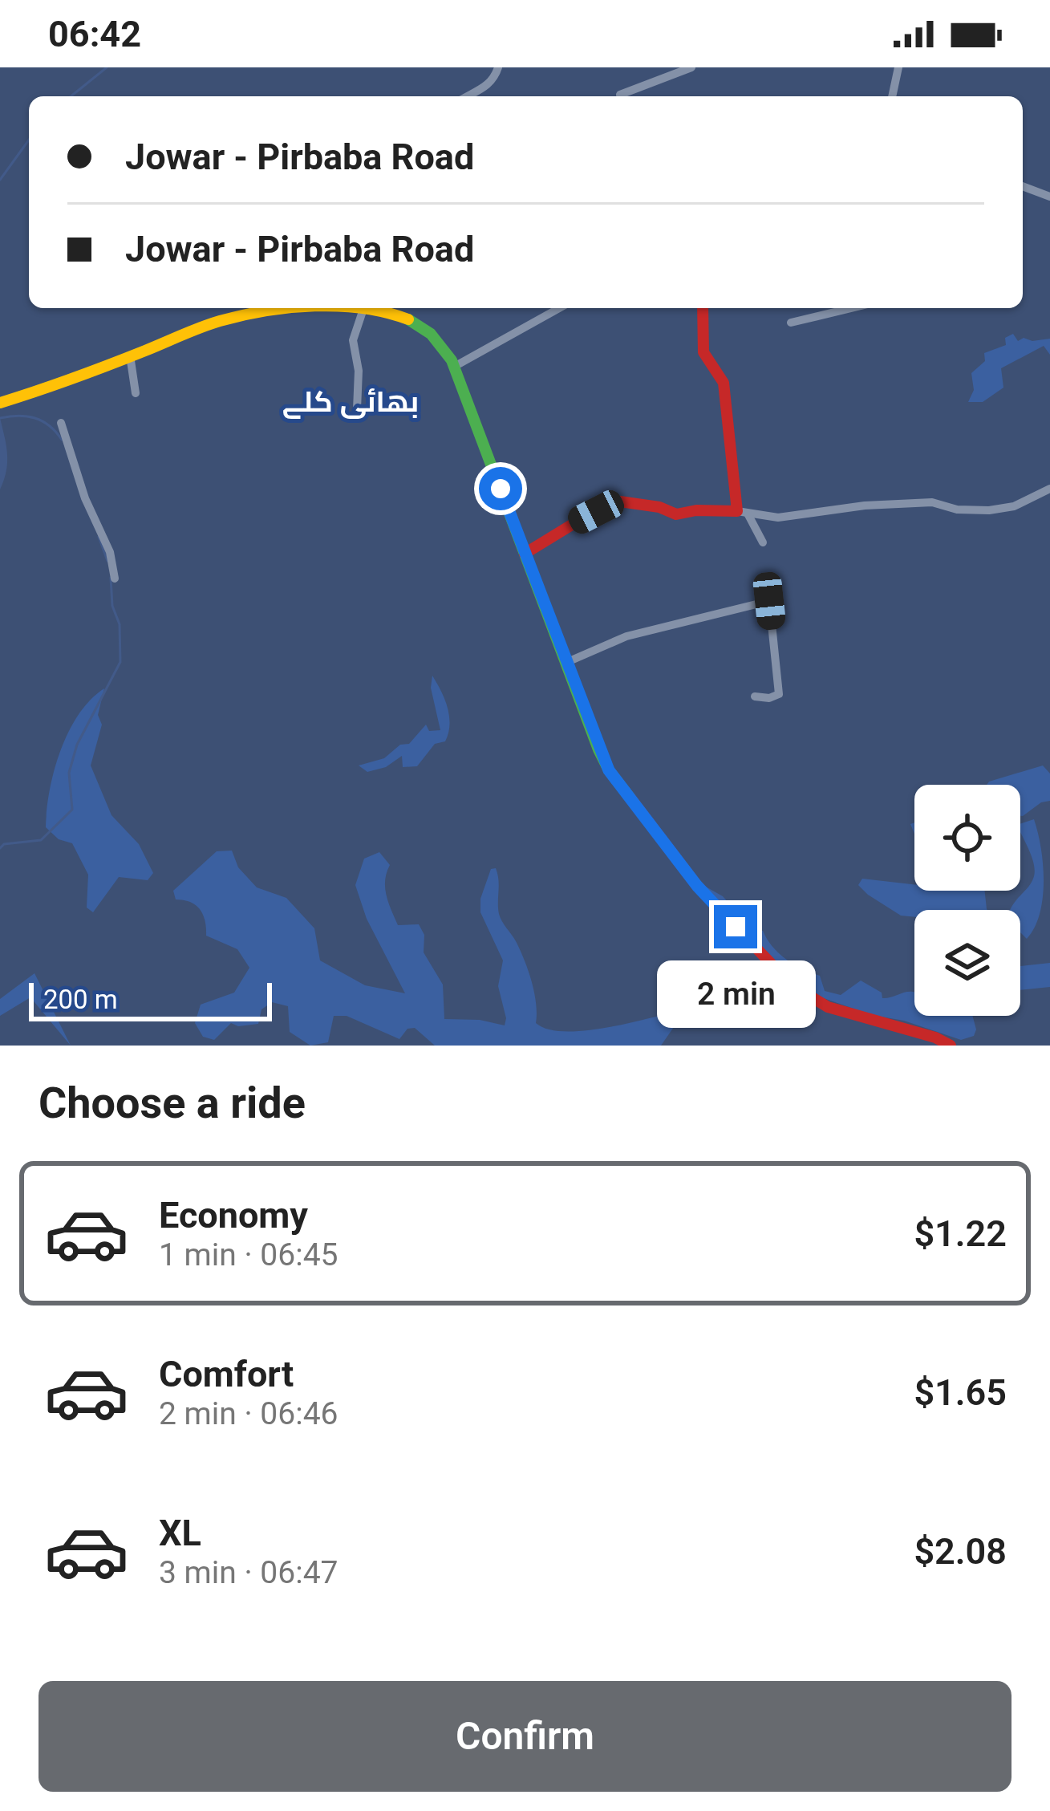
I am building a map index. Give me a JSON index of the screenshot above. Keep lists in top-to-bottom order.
{
  "districts": ["بھائی كلے"],
  "scale_bar": "200 m",
  "page": {
    "status": "06:42",
    "banner": ["Jowar - Pirbaba Road", "Jowar - Pirbaba Road"],
    "bubble": "2 min",
    "scale": "200 m",
    "heading": "Choose a ride",
    "list": [
      {
        "name": "Economy",
        "note": "1 min · 06:45",
        "value": "$1.22"
      },
      {
        "name": "Comfort",
        "note": "2 min · 06:46",
        "value": "$1.65"
      },
      {
        "name": "XL",
        "note": "3 min · 06:47",
        "value": "$2.08"
      }
    ],
    "buttons": "Confirm"
  }
}
